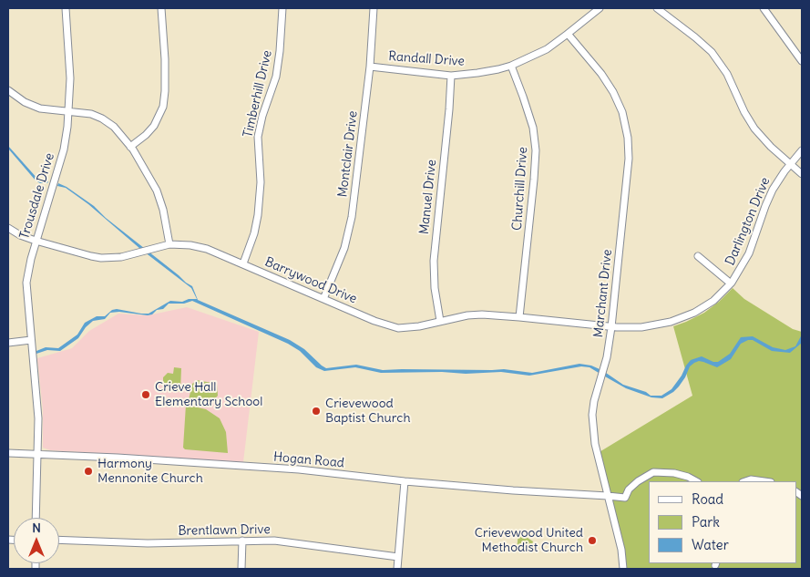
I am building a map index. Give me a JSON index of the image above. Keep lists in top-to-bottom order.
{
  "streets": {
    "street": [
      "Randall Drive",
      "Timberhill Drive",
      "Montclair Drive",
      "Churchill Drive",
      "Trousdale Drive",
      "Manuel Drive",
      "Darlington Drive",
      "Barrywood Drive",
      "Marchant Drive",
      "Hogan Road",
      "Brentlawn Drive"
    ]
  },
  "crossings": [
    ["Randall Drive", "Montclair Drive"],
    ["Randall Drive", "Churchill Drive"],
    ["Randall Drive", "Manuel Drive"],
    ["Randall Drive", "Marchant Drive"],
    ["Timberhill Drive", "Barrywood Drive"],
    ["Montclair Drive", "Barrywood Drive"],
    ["Churchill Drive", "Barrywood Drive"],
    ["Trousdale Drive", "Barrywood Drive"],
    ["Trousdale Drive", "Hogan Road"],
    ["Manuel Drive", "Barrywood Drive"],
    ["Darlington Drive", "Barrywood Drive"],
    ["Darlington Drive", "Marchant Drive"],
    ["Barrywood Drive", "Marchant Drive"],
    ["Marchant Drive", "Hogan Road"]
  ],
  "places": [
    "Crieve Hall Elementary School",
    "Crievewood Baptist Church",
    "Harmony Mennonite Church",
    "Crievewood United Methodist Church"
  ],
  "legend": ["Road", "Park", "Water"],
  "north": "top"
}
